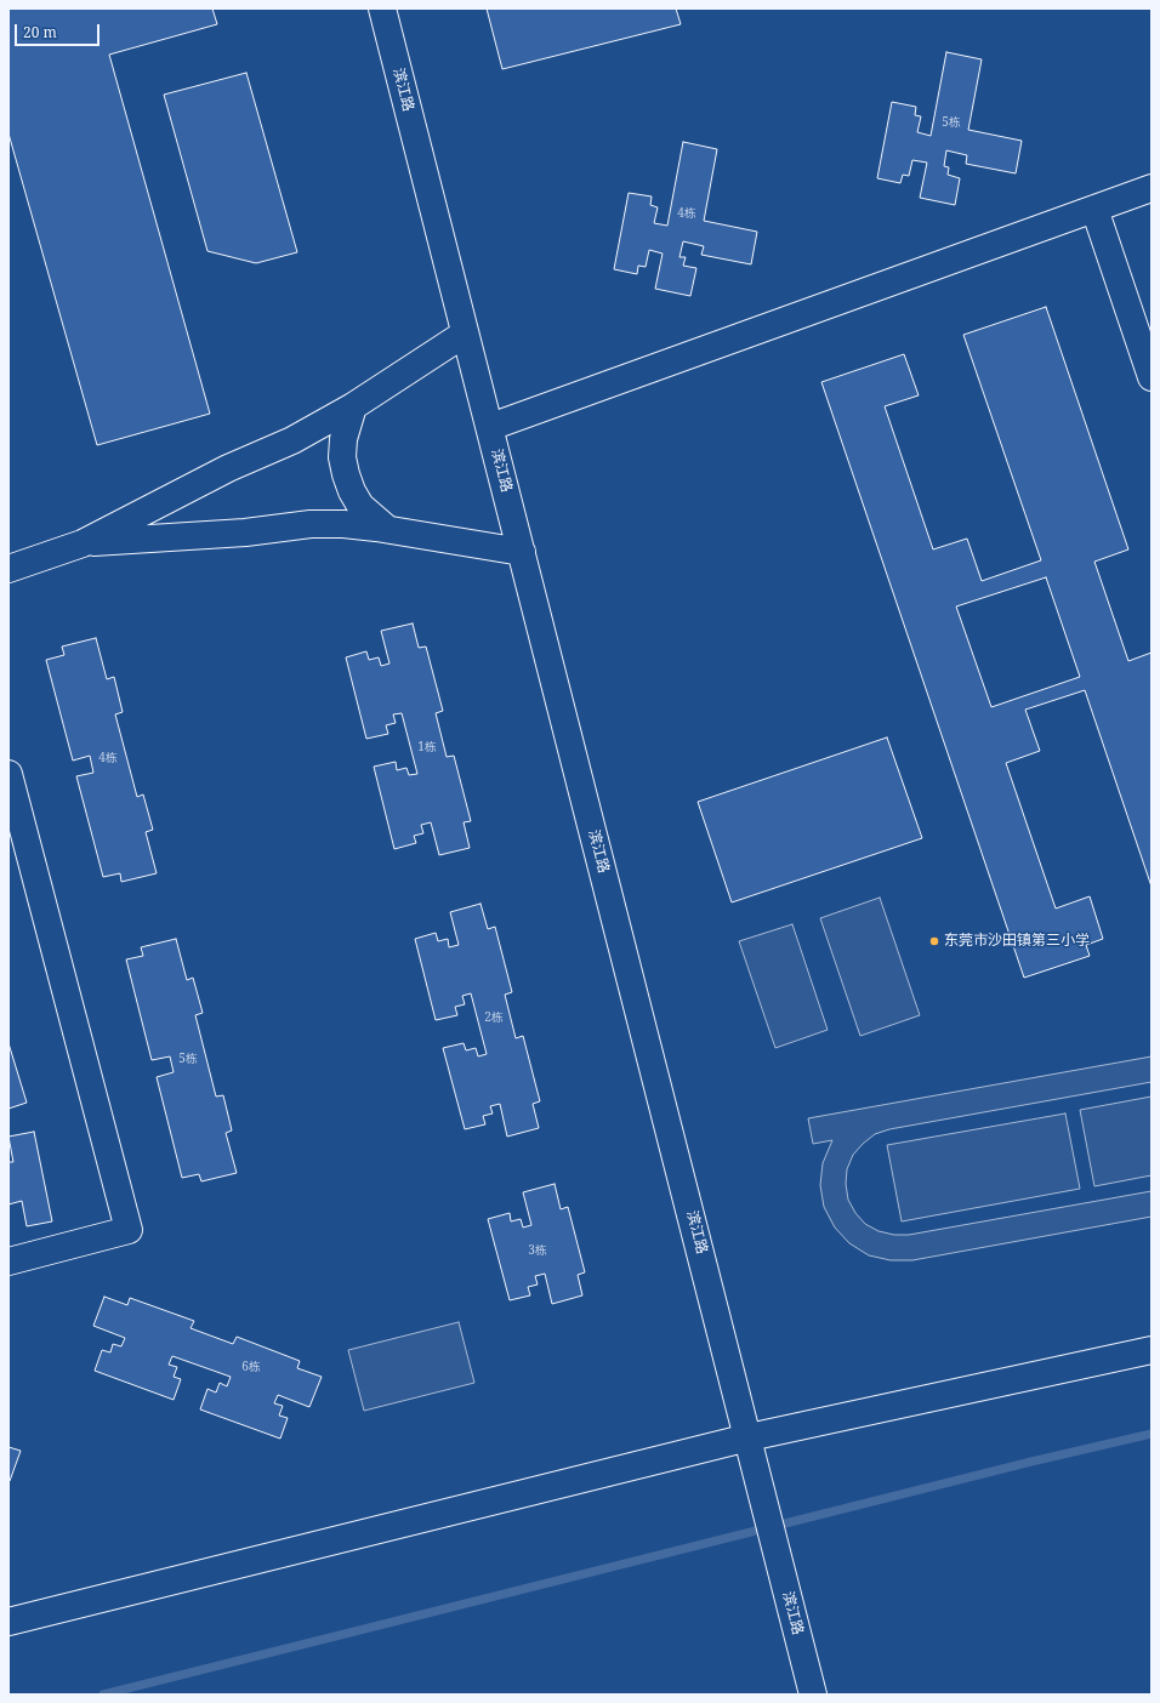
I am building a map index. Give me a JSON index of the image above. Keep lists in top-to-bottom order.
{
  "streets": {
    "street": ["滨江路"]
  },
  "places": ["东莞市沙田镇第三小学"],
  "house_numbers": [
    "5栋",
    "4栋",
    "1栋",
    "4栋",
    "2栋",
    "5栋",
    "3栋",
    "6栋"
  ],
  "scale_bar": "20 m"
}
